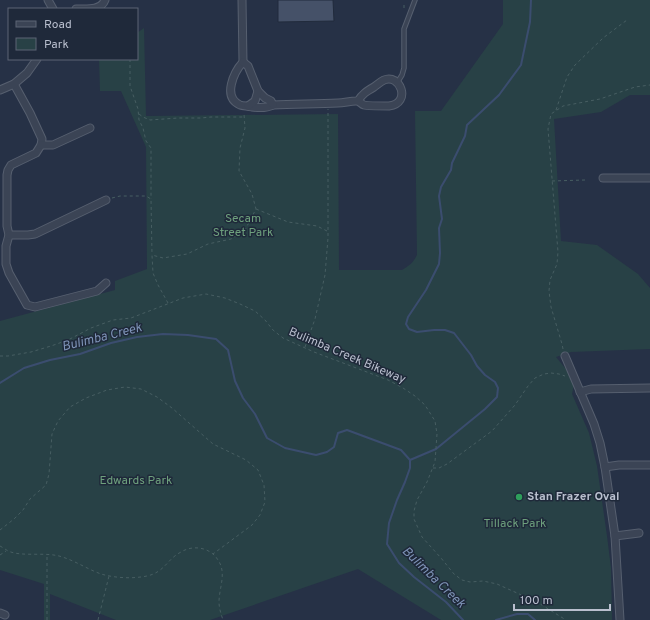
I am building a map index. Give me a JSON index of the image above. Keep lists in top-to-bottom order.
{
  "streets": {
    "path": ["Bulimba Creek Bikeway"]
  },
  "water": ["Bulimba Creek"],
  "parks": ["Secam Street Park", "Edwards Park", "Tillack Park"],
  "places": ["Stan Frazer Oval"],
  "legend": ["Road", "Park"],
  "scale_bar": "100 m"
}
